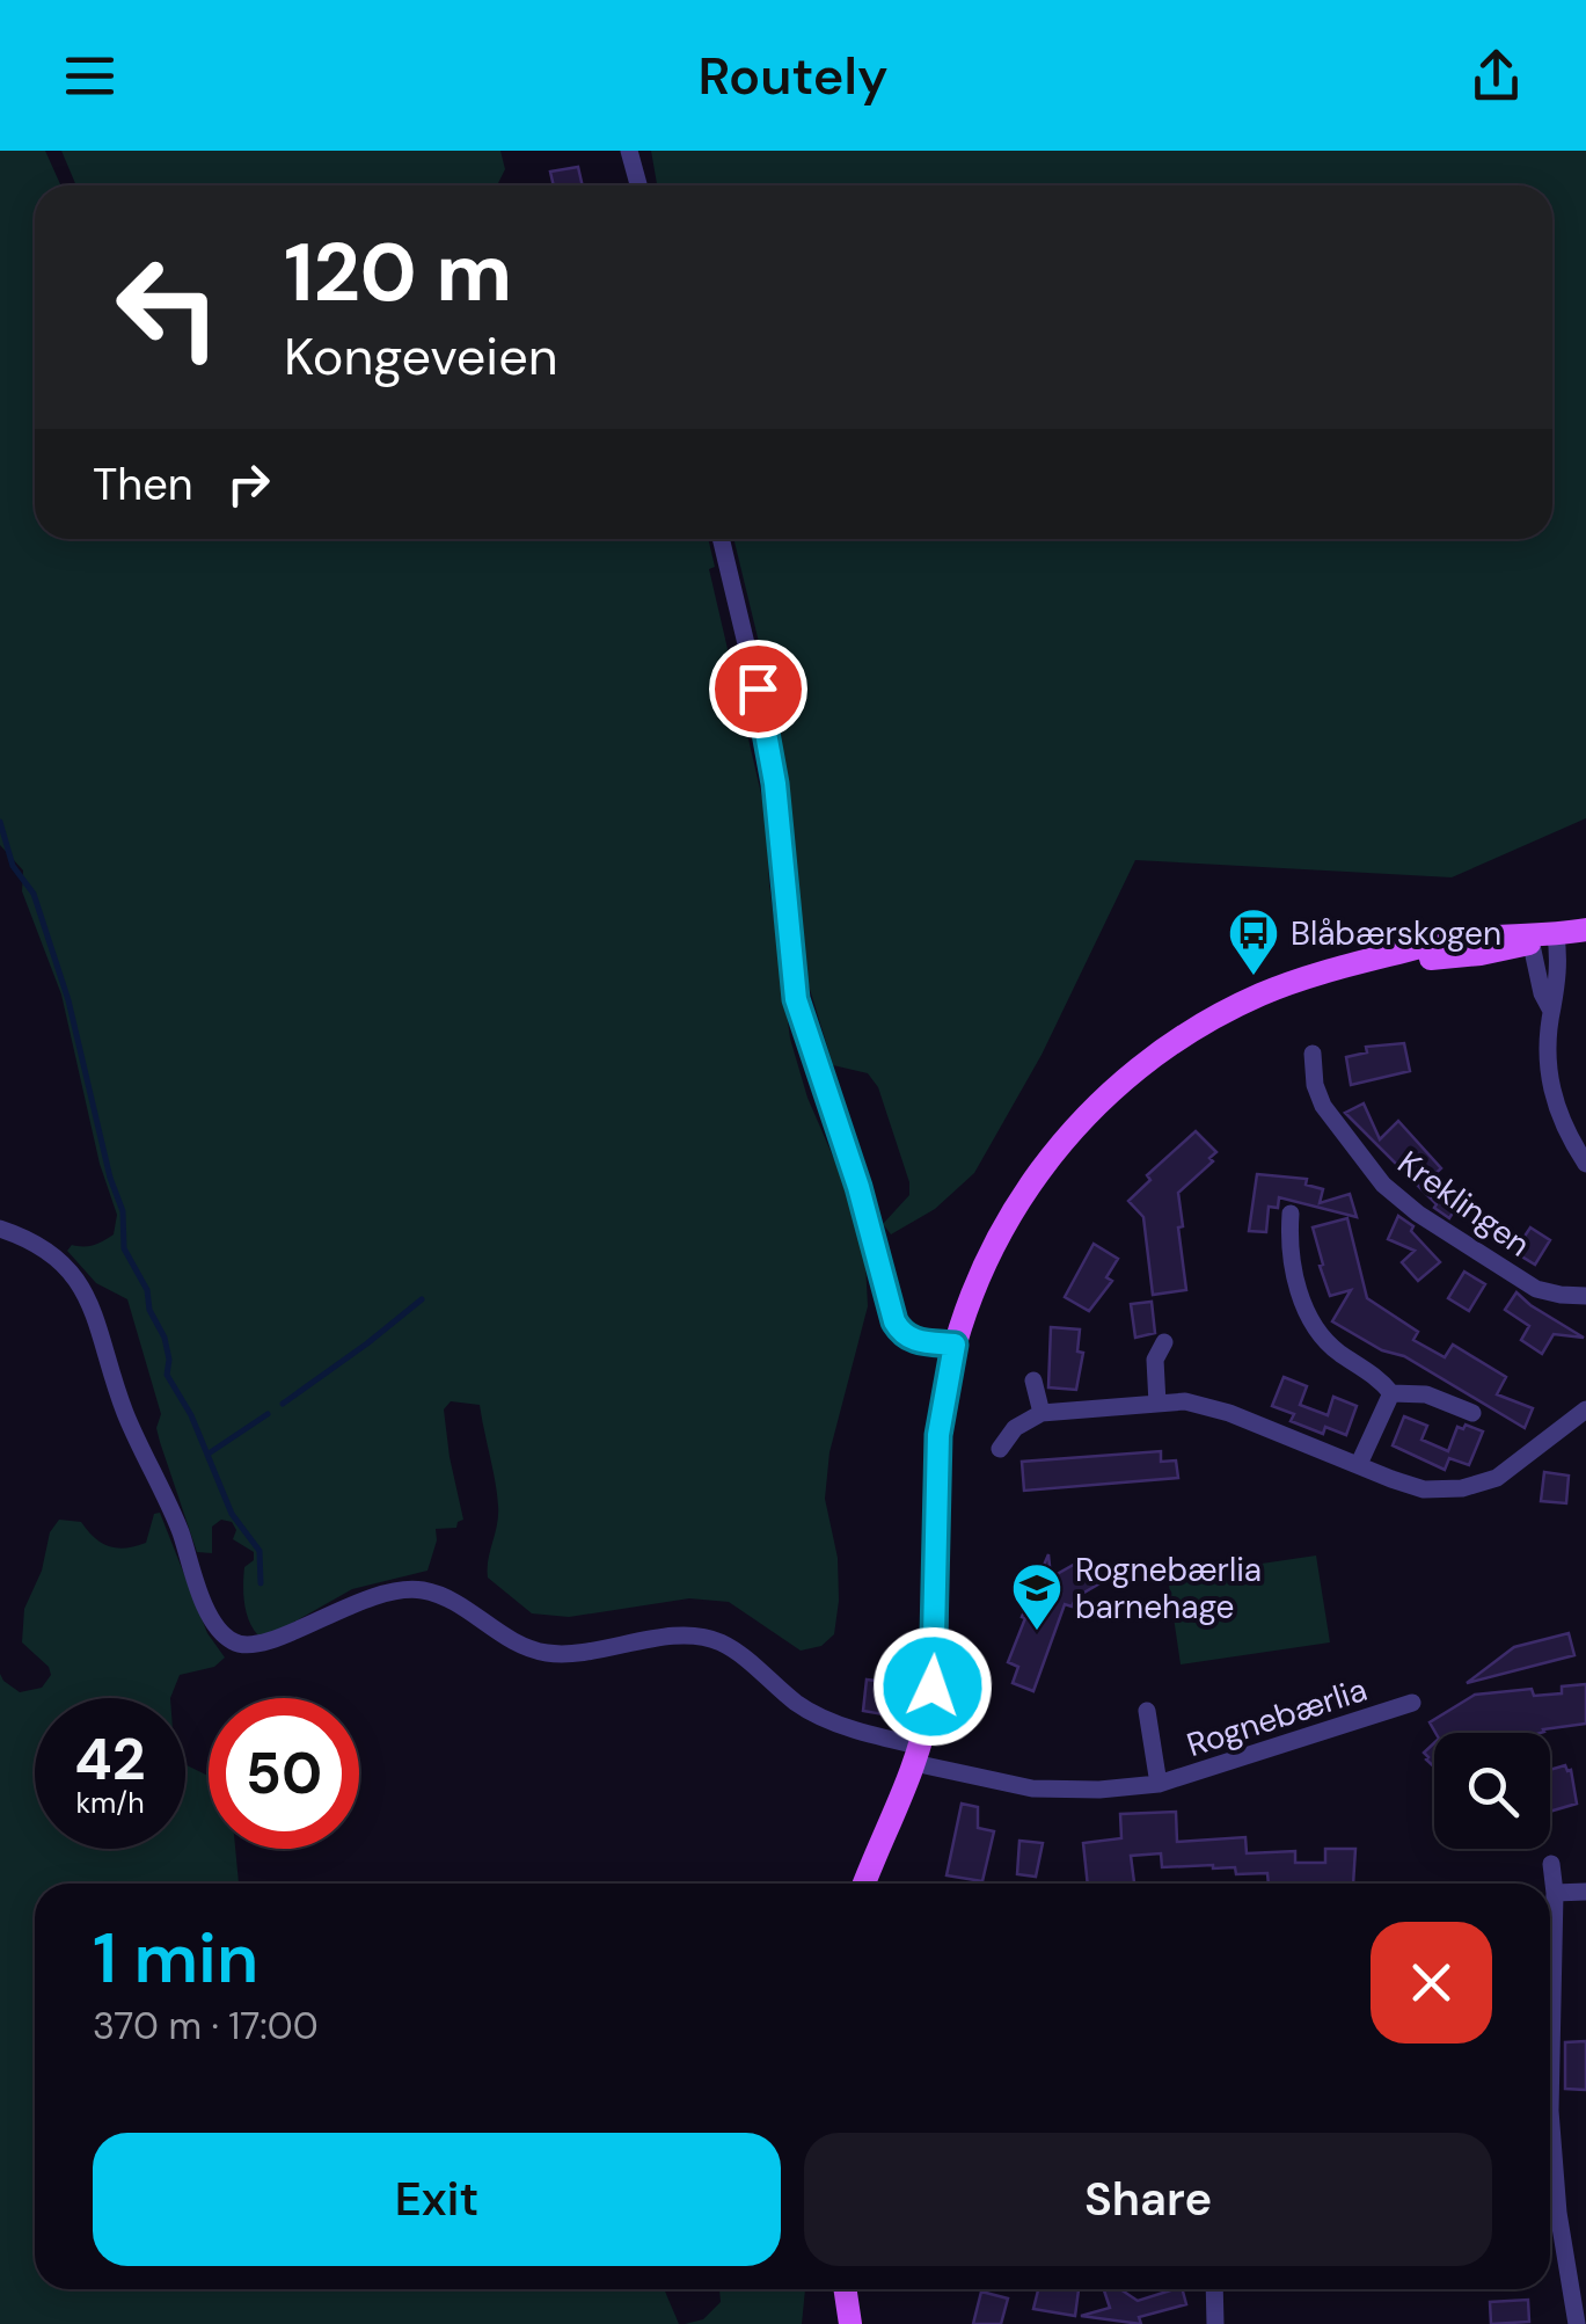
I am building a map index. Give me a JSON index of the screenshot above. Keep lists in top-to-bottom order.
{
  "streets": {
    "street": ["Kreklingen", "Rognebærlia"]
  },
  "places": {
    "bus stop": ["Blåbærskogen"],
    "school or university": ["Rognebærlia barnehage"]
  },
  "page": {
    "header": "Routely",
    "turn": ["120 m", "Kongeveien"],
    "then": "Then",
    "speed": "42 km/h",
    "limit": "50",
    "heading": ["1 min", "370 m · 17:00"],
    "buttons": ["Exit", "Share"]
  }
}
